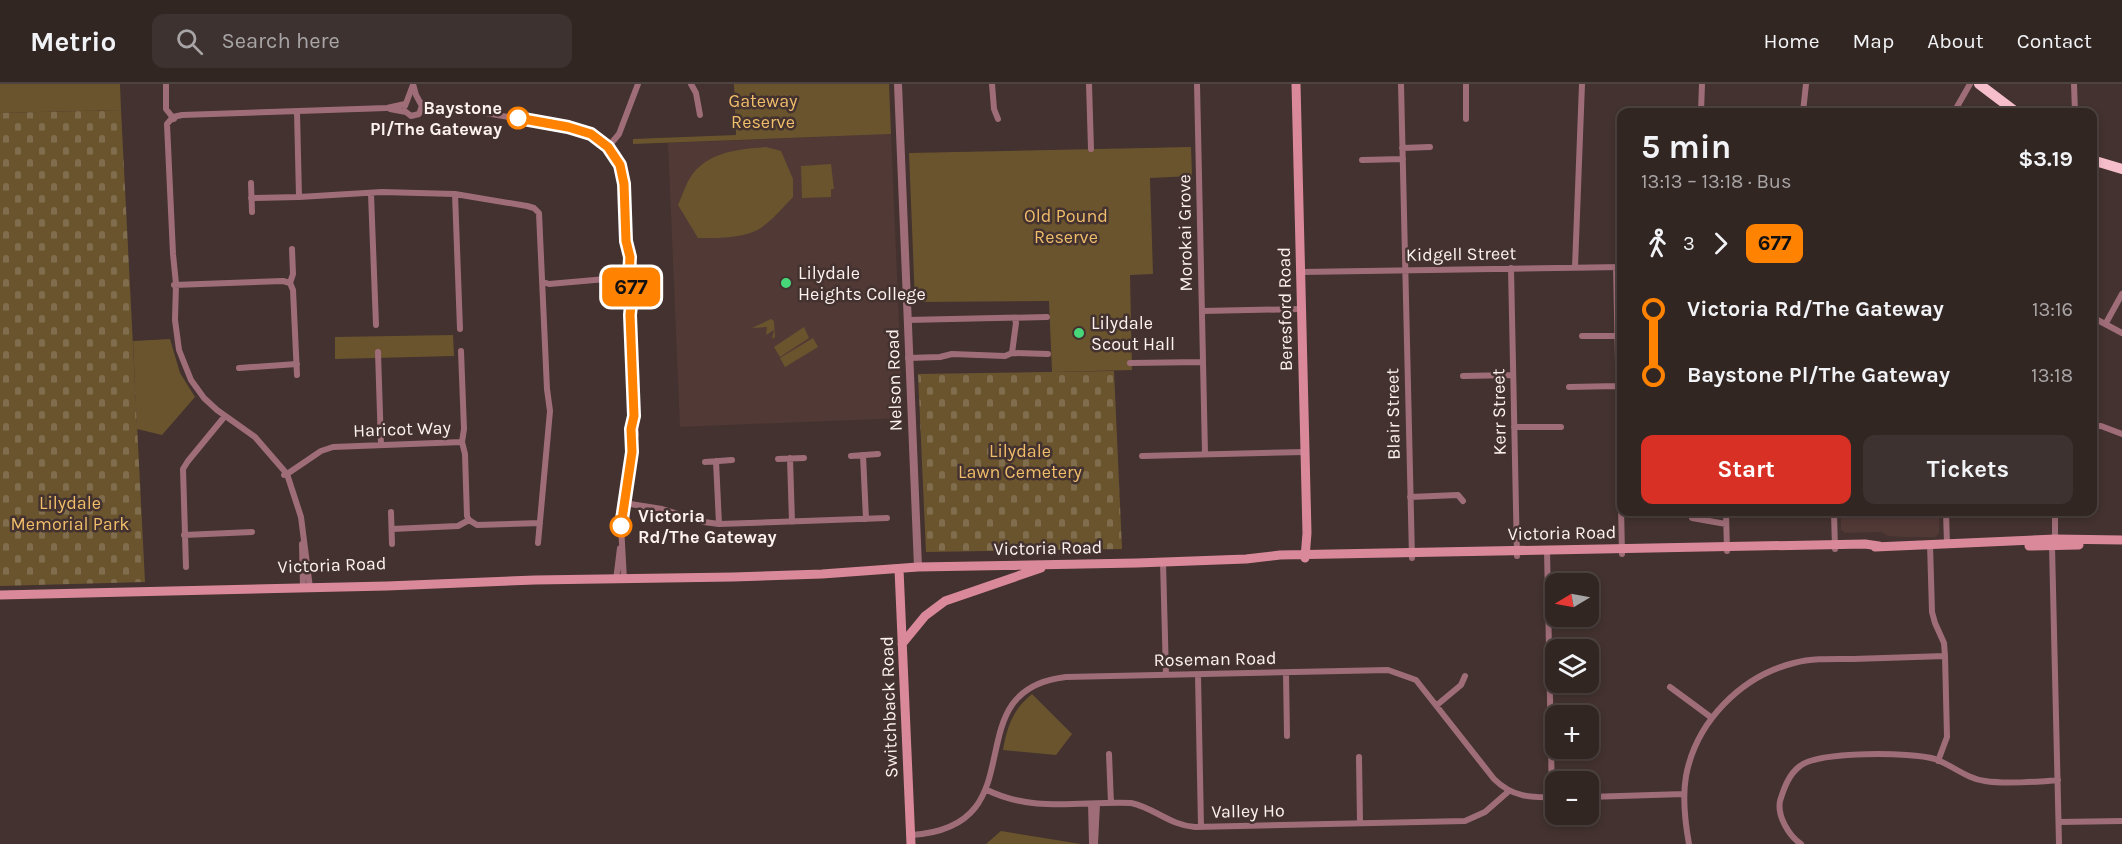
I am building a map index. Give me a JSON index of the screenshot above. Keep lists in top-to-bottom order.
{
  "streets": {
    "main road": ["Beresford Road", "Victoria Road", "Switchback Road"],
    "street": [
      "Morokai Grove",
      "Kidgell Street",
      "Nelson Road",
      "Kerr Street",
      "Blair Street",
      "Haricot Way",
      "Roseman Road",
      "Valley Ho"
    ]
  },
  "crossings": [
    ["Kidgell Street", "Beresford Road"],
    ["Kidgell Street", "Kerr Street"],
    ["Kidgell Street", "Blair Street"],
    ["Beresford Road", "Victoria Road"],
    ["Nelson Road", "Victoria Road"],
    ["Kerr Street", "Victoria Road"],
    ["Blair Street", "Victoria Road"],
    ["Victoria Road", "Switchback Road"],
    ["Roseman Road", "Switchback Road"],
    ["Roseman Road", "Valley Ho"]
  ],
  "parks": [
    "Gateway Reserve",
    "Old Pound Reserve",
    "Lilydale Lawn Cemetery",
    "Lilydale Memorial Park"
  ],
  "places": [
    "Baystone Pl/The Gateway",
    "Lilydale Heights College",
    "Lilydale Scout Hall",
    "Victoria Rd/The Gateway"
  ],
  "lines": ["bus line 677"],
  "north": "left",
  "page": {
    "header": "Metrio",
    "search": "Search here",
    "nav": [
      "Home",
      "Map",
      "About",
      "Contact"
    ],
    "on_map": "677",
    "heading": ["5 min", "13:13 – 13:18 · Bus", "$3.19"],
    "legs": ["3", "677"],
    "list": [
      {
        "name": "Victoria Rd/The Gateway",
        "value": "13:16"
      },
      {
        "name": "Baystone Pl/The Gateway",
        "value": "13:18"
      }
    ],
    "buttons": ["Start", "Tickets"],
    "map_buttons": ["+", "−"]
  }
}
